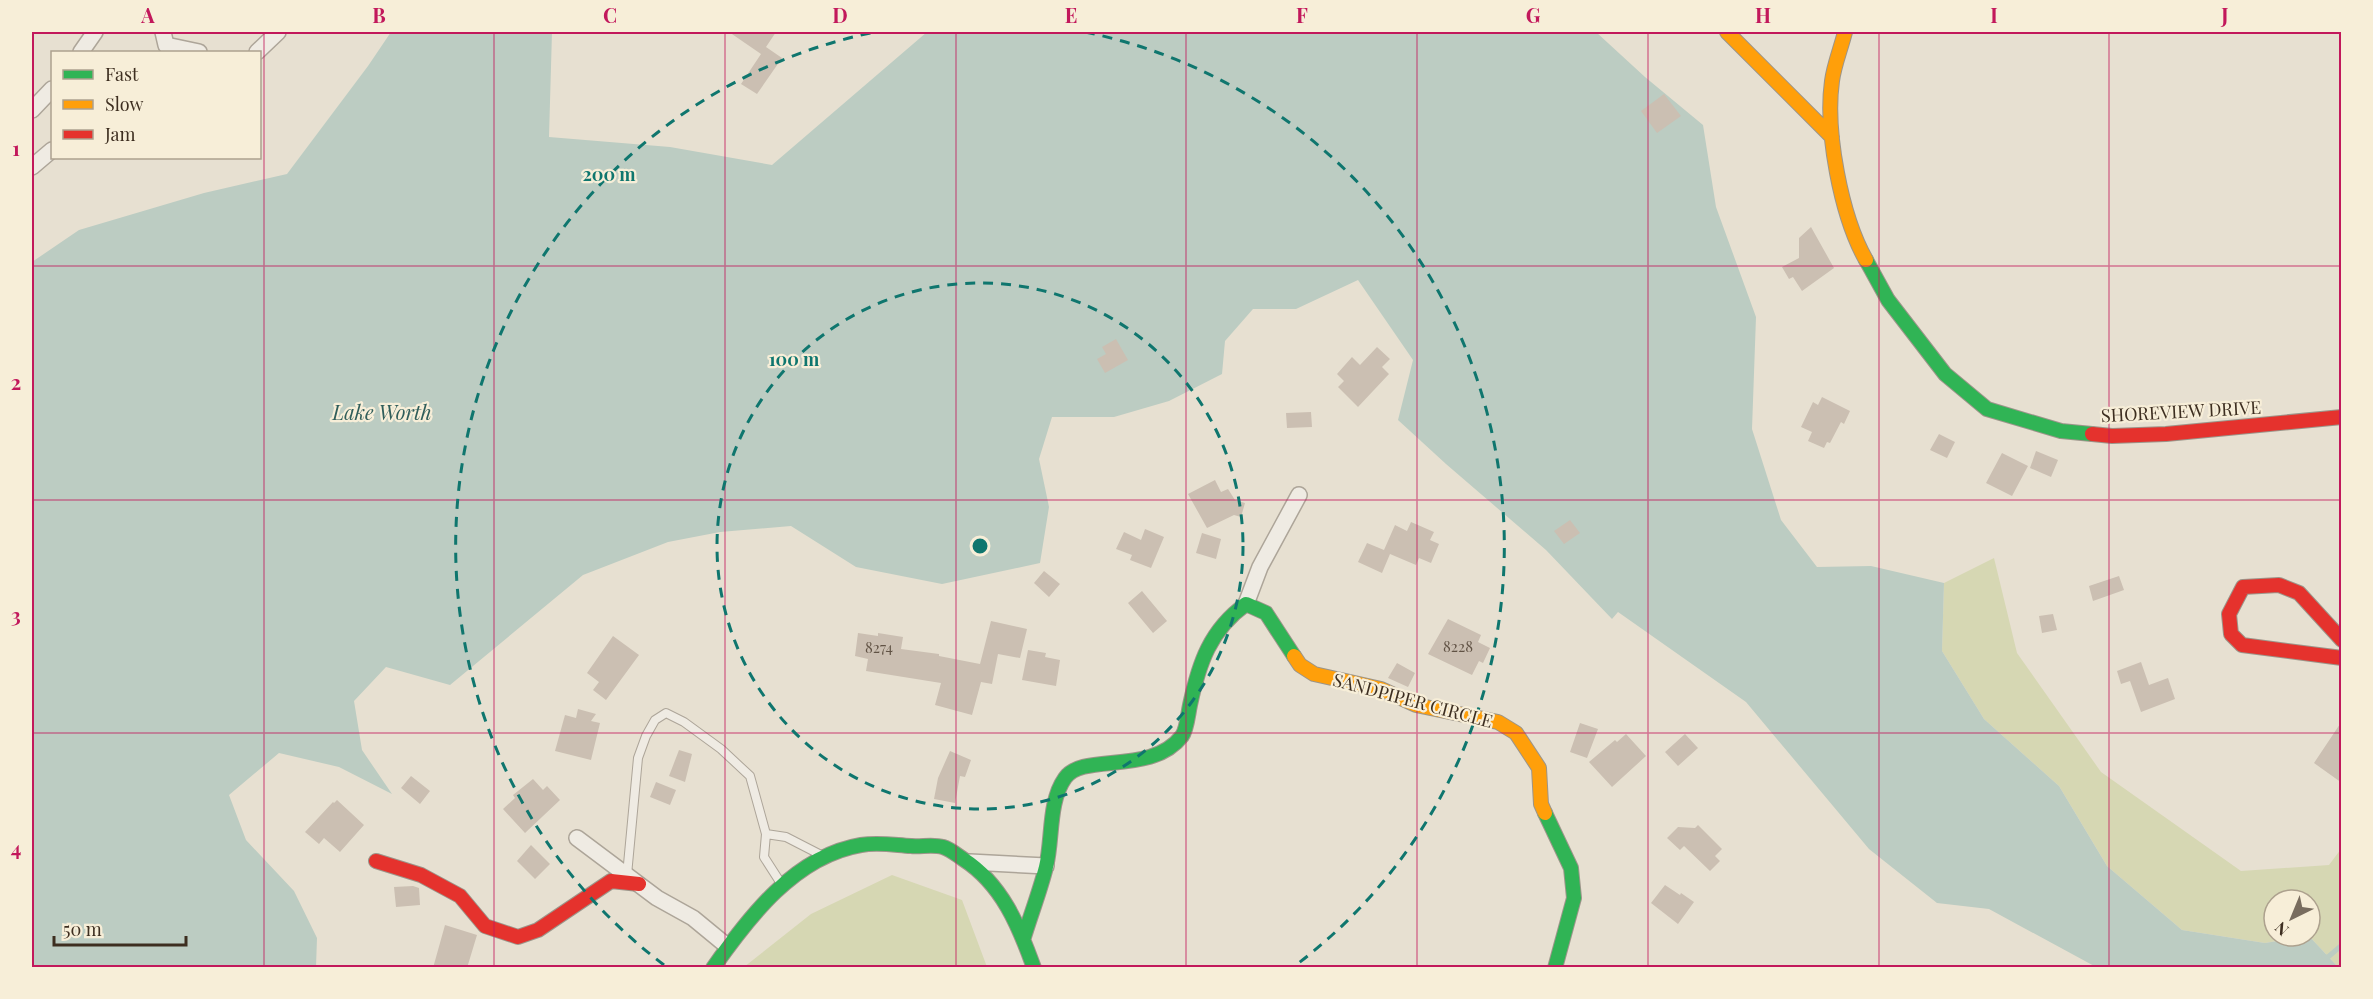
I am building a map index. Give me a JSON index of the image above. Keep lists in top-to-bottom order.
{
  "streets": {
    "street": ["SHOREVIEW DRIVE", "SANDPIPER CIRCLE"]
  },
  "water": ["Lake Worth"],
  "house_numbers": ["8228", "8274"],
  "legend": ["Fast", "Slow", "Jam"],
  "scale_bar": "50 m",
  "north": "bottom left",
  "grid": {
    "columns": [
      "A",
      "B",
      "C",
      "D",
      "E",
      "F",
      "G",
      "H",
      "I",
      "J"
    ],
    "rows": [
      "1",
      "2",
      "3",
      "4"
    ]
  },
  "rings": ["200 m", "100 m"]
}
